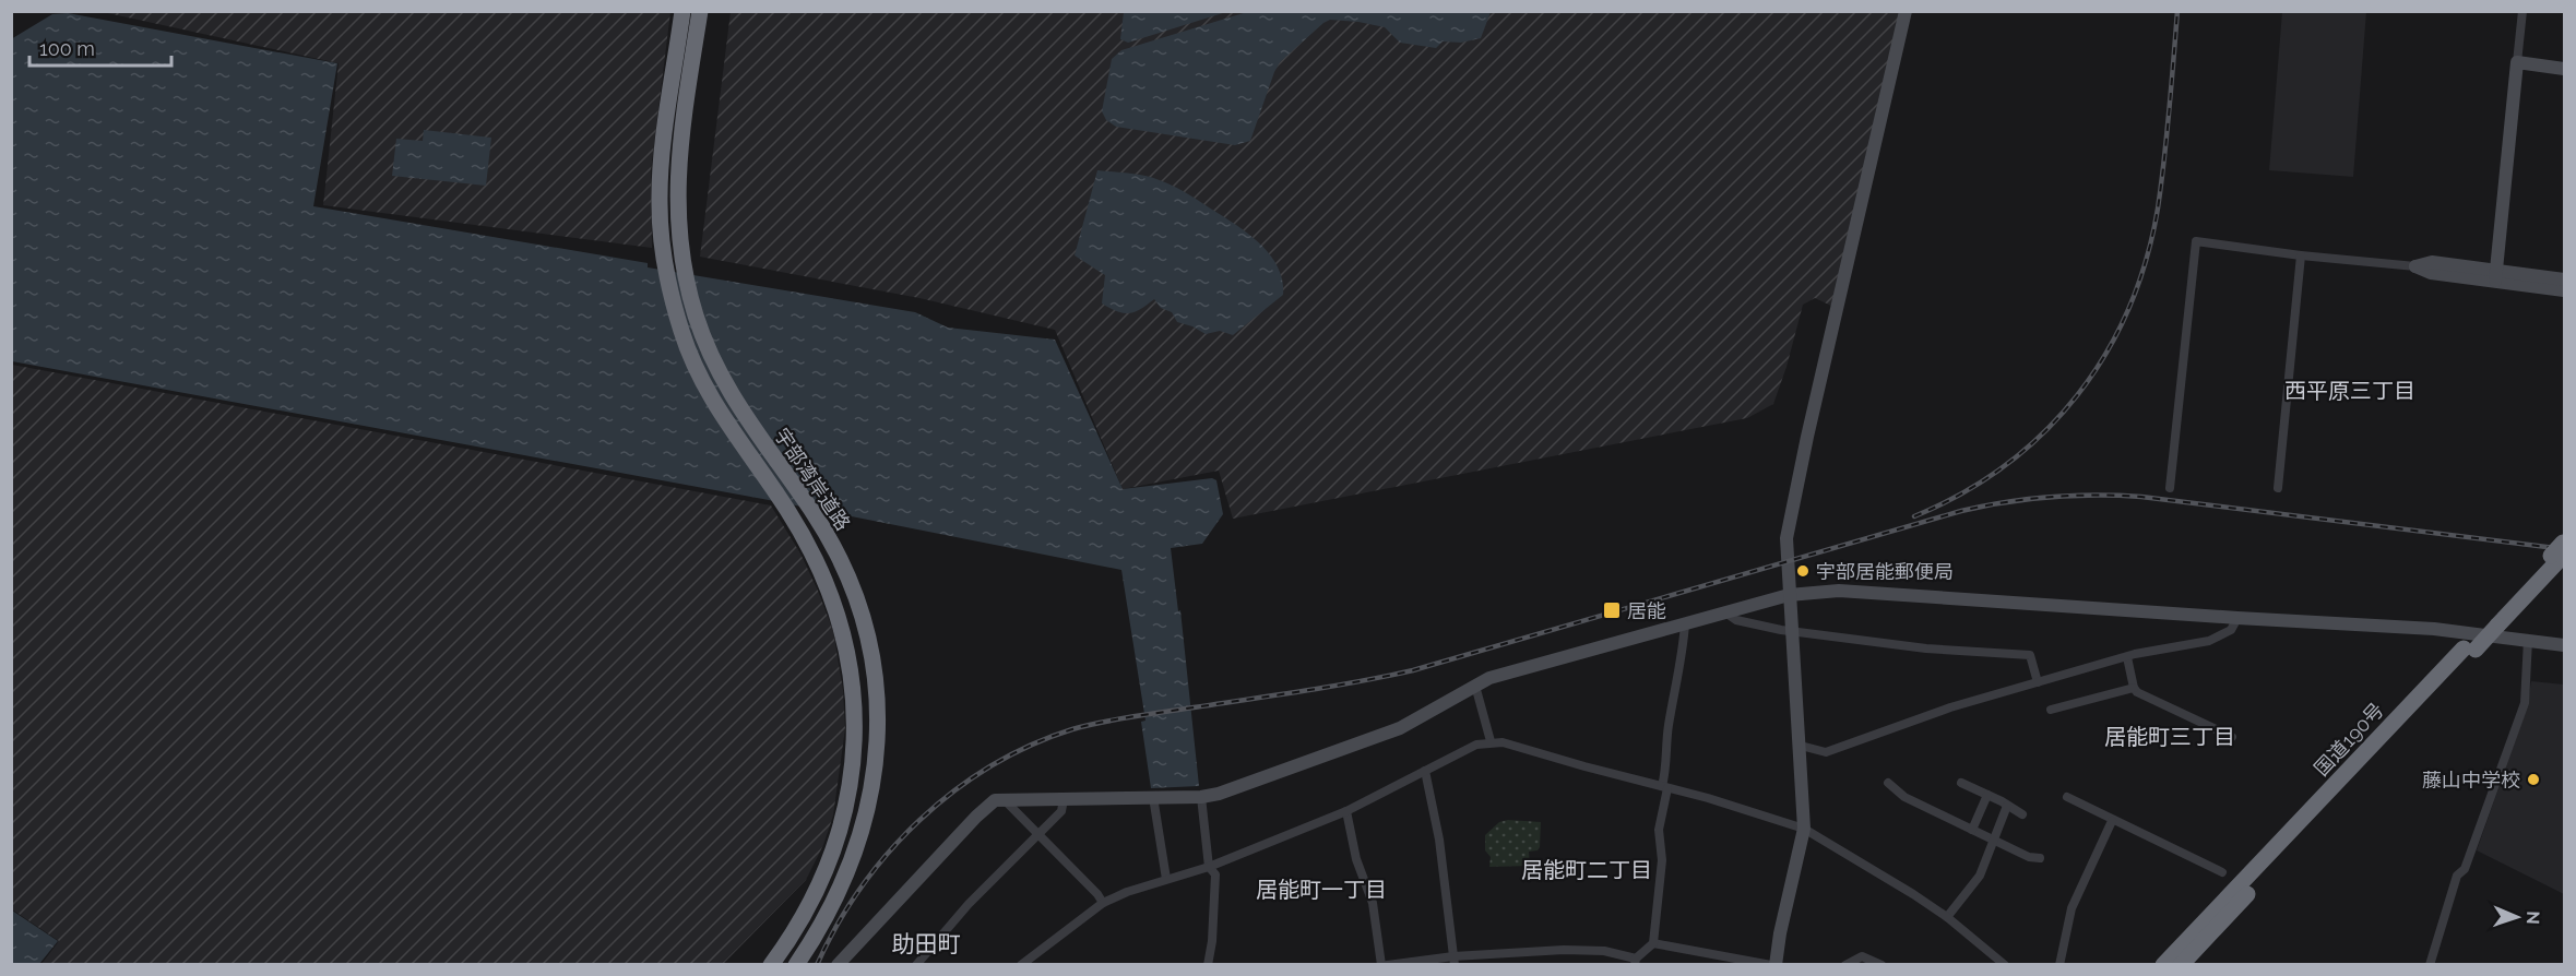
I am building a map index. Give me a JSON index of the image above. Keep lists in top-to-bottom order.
{
  "streets": {
    "highway": ["宇部湾岸道路", "国道190号"]
  },
  "districts": [
    "西平原三丁目",
    "居能町三丁目",
    "居能町二丁目",
    "居能町一丁目",
    "助田町"
  ],
  "places": {
    "other": ["宇部居能郵便局", "藤山中学校"],
    "transit": ["居能"]
  },
  "scale_bar": "100 m",
  "north": "right"
}
